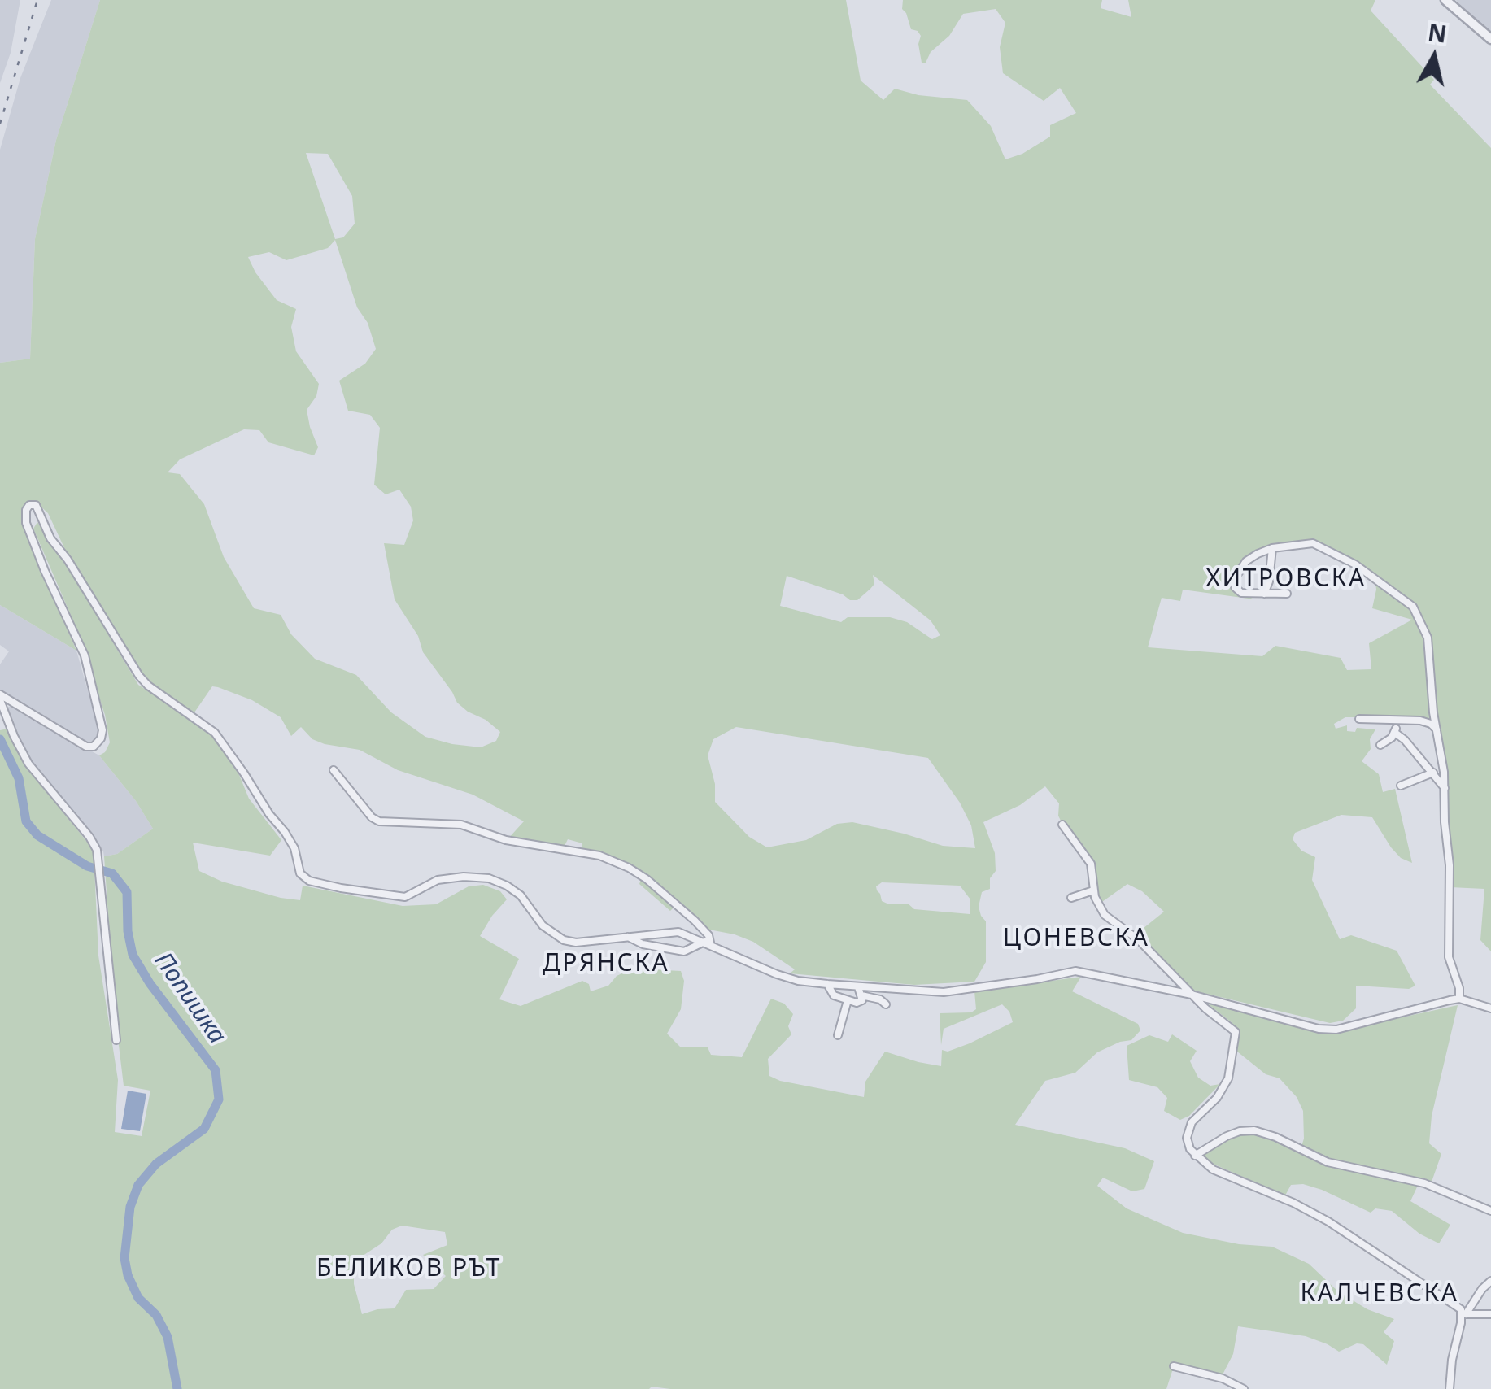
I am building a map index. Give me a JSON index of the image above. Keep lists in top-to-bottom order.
{
  "districts": [
    "ХИТРОВСКА",
    "ЦОНЕВСКА",
    "ДРЯНСКА",
    "БЕЛИКОВ РЪТ",
    "КАЛЧЕВСКА"
  ],
  "water": ["Попишка"],
  "north": "top"
}
